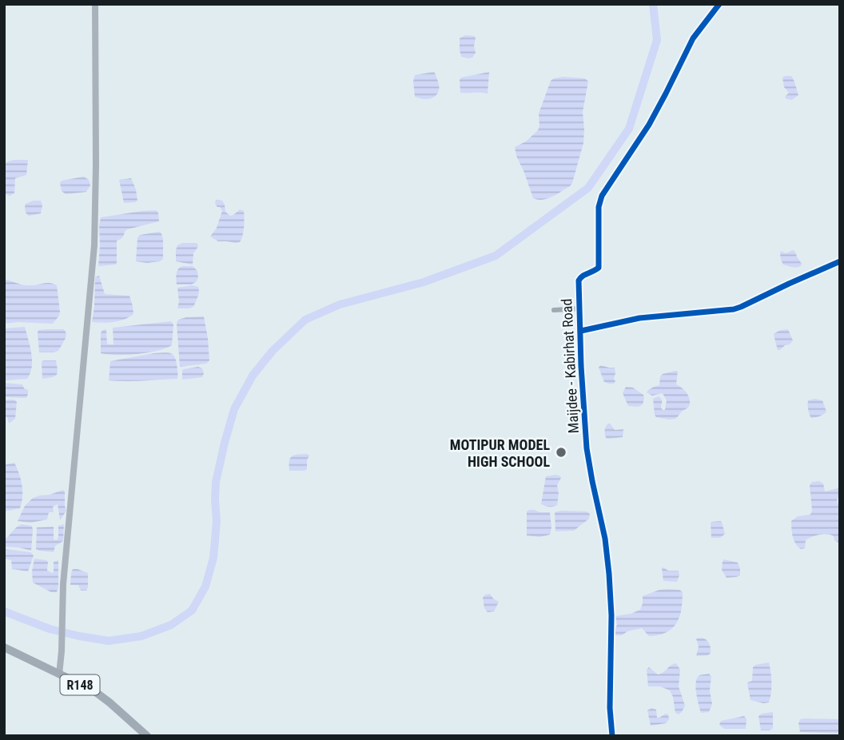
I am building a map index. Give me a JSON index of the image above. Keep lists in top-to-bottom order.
{
  "streets": {
    "main road": ["R148"],
    "street": ["Maijdee - Kabirhat Road"]
  },
  "places": ["MOTIPUR MODEL HIGH SCHOOL"]
}
